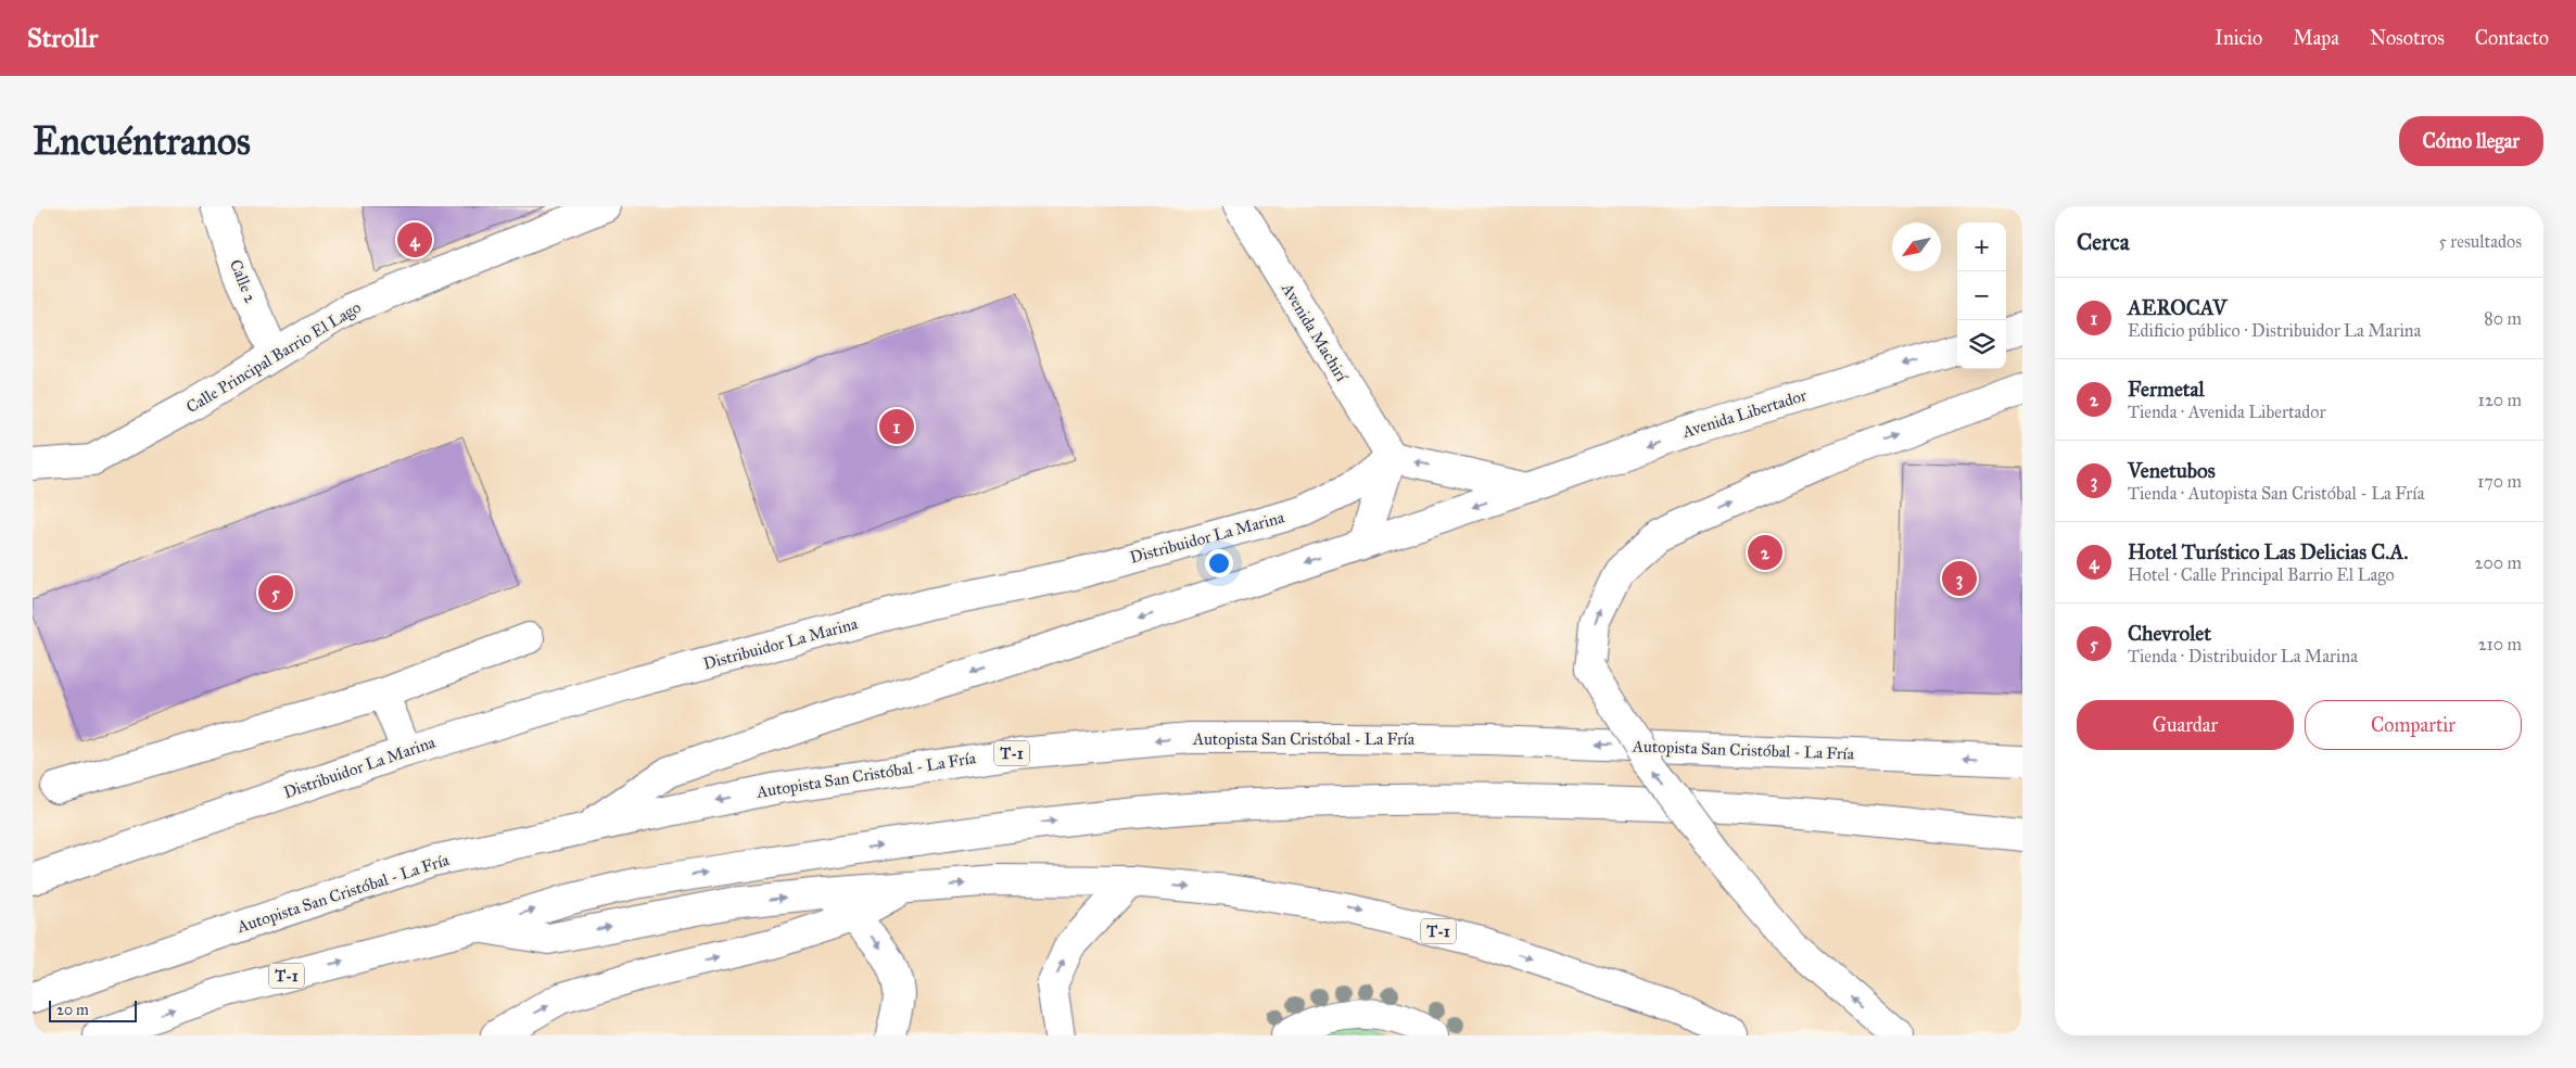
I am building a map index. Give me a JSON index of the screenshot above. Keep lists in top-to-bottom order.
{
  "streets": {
    "main road": [
      "Calle 2",
      "Avenida Machirí",
      "Calle Principal Barrio El Lago",
      "Avenida Libertador",
      "Distribuidor La Marina",
      "Autopista San Cristóbal - La Fría",
      "T-1"
    ]
  },
  "crossings": [
    ["Calle 2", "Calle Principal Barrio El Lago"],
    ["Avenida Machirí", "Distribuidor La Marina"],
    ["Avenida Libertador", "Autopista San Cristóbal - La Fría"]
  ],
  "scale_bar": "20 m",
  "north": "bottom left",
  "page": {
    "header": "Strollr",
    "nav": [
      "Inicio",
      "Mapa",
      "Nosotros",
      "Contacto"
    ],
    "buttons": [
      "Cómo llegar",
      ["Guardar", "Compartir"]
    ],
    "title": "Encuéntranos",
    "heading": ["Cerca", "5 resultados"],
    "pins": [
      "4",
      "1",
      "2",
      "3",
      "5"
    ],
    "map_buttons": ["+", "−"],
    "list": [
      {
        "mark": "1",
        "name": "AEROCAV",
        "note": "Edificio público · Distribuidor La Marina",
        "value": "80 m"
      },
      {
        "mark": "2",
        "name": "Fermetal",
        "note": "Tienda · Avenida Libertador",
        "value": "120 m"
      },
      {
        "mark": "3",
        "name": "Venetubos",
        "note": "Tienda · Autopista San Cristóbal - La Fría",
        "value": "170 m"
      },
      {
        "mark": "4",
        "name": "Hotel Turístico Las Delicias C.A.",
        "note": "Hotel · Calle Principal Barrio El Lago",
        "value": "200 m"
      },
      {
        "mark": "5",
        "name": "Chevrolet",
        "note": "Tienda · Distribuidor La Marina",
        "value": "210 m"
      }
    ],
    "scale": "20 m"
  }
}
